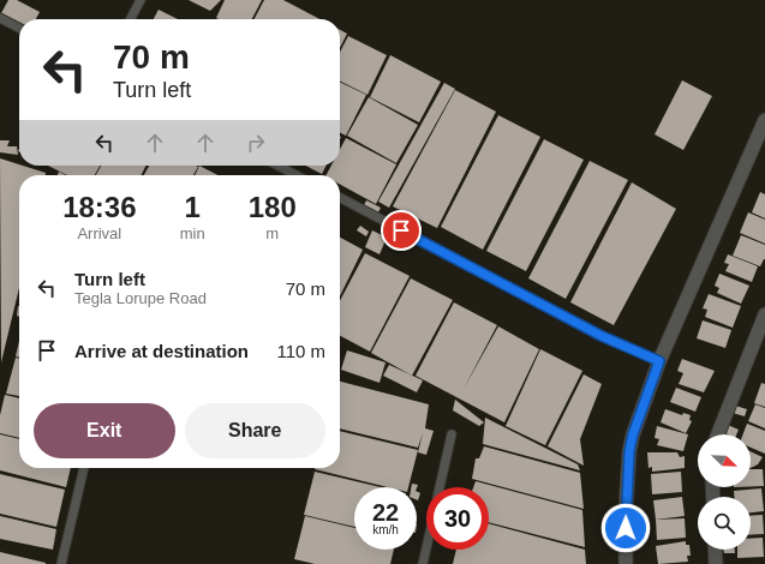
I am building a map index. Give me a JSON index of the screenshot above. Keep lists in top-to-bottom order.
{
  "north": "bottom right",
  "page": {
    "turn": ["70 m", "Turn left"],
    "eta": [
      "18:36",
      "Arrival",
      "1",
      "min",
      "180",
      "m"
    ],
    "list": [
      {
        "name": "Turn left",
        "note": "Tegla Lorupe Road",
        "value": "70 m"
      },
      {
        "name": "Arrive at destination",
        "value": "110 m"
      }
    ],
    "buttons": ["Exit", "Share"],
    "speed": "22 km/h",
    "limit": "30"
  }
}
